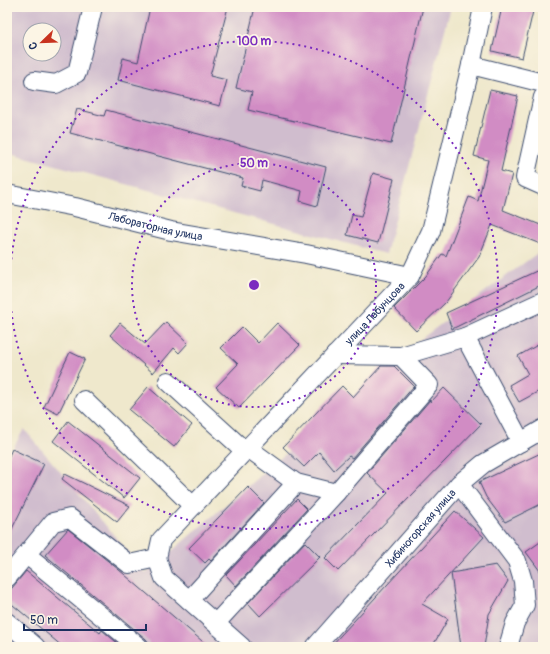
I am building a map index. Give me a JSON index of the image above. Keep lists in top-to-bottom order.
{
  "streets": {
    "street": ["Лабораторная улица", "улица Лабунцова", "Хибиногорская улица"]
  },
  "crossings": [
    ["Лабораторная улица", "улица Лабунцова"]
  ],
  "scale_bar": "50 m",
  "north": "bottom left",
  "rings": ["100 m", "50 m"]
}
